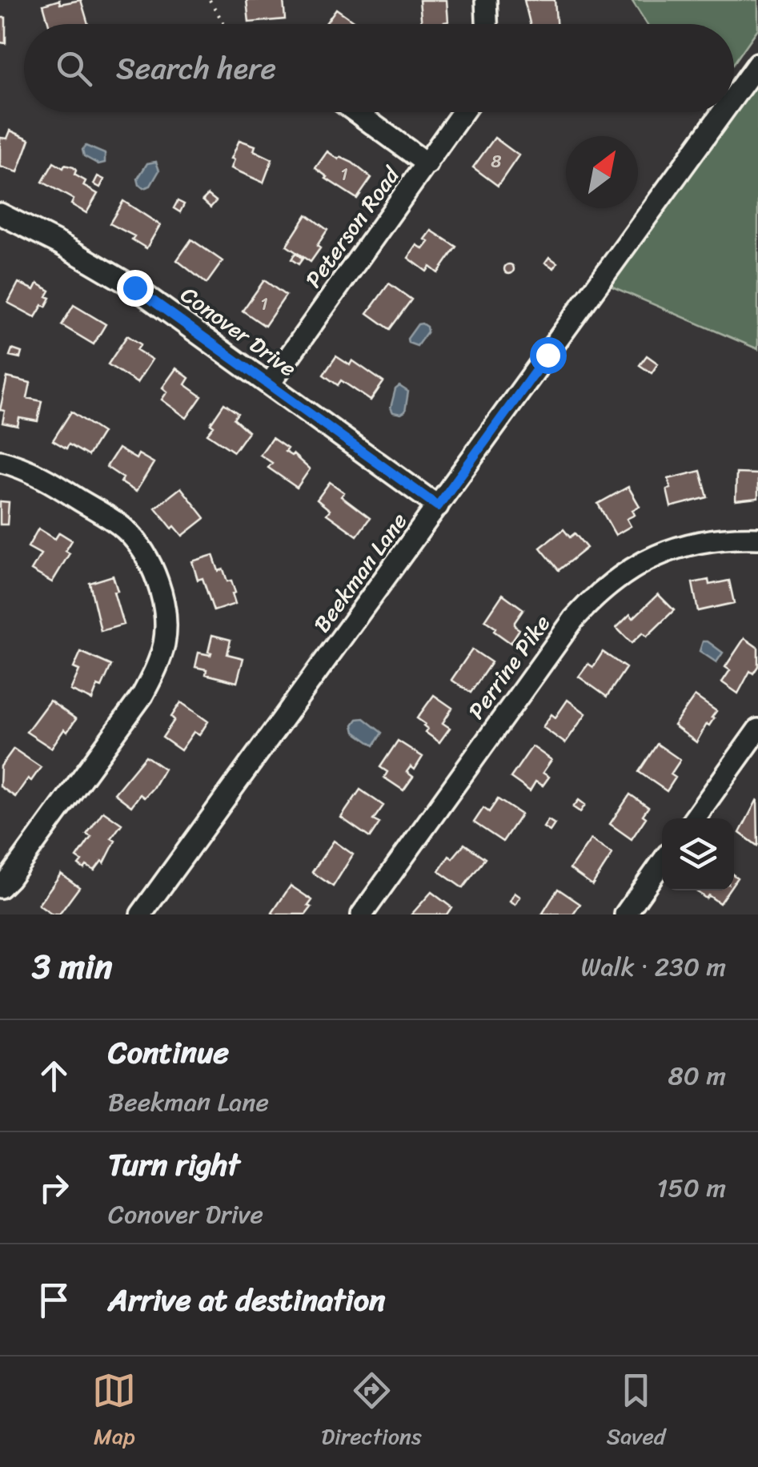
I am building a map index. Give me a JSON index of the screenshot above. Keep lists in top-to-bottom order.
{
  "streets": {
    "street": [
      "Peterson Road",
      "Conover Drive",
      "Beekman Lane",
      "Perrine Pike"
    ]
  },
  "crossings": [
    ["Peterson Road", "Conover Drive"],
    ["Conover Drive", "Beekman Lane"]
  ],
  "house_numbers": ["8", "1", "1"],
  "north": "top right",
  "page": {
    "search": "Search here",
    "heading": ["3 min", "Walk · 230 m"],
    "list": [
      ["Continue", "Beekman Lane", "80 m"],
      ["Turn right", "Conover Drive", "150 m"],
      "Arrive at destination"
    ],
    "nav": ["Map", "Directions", "Saved"]
  }
}
